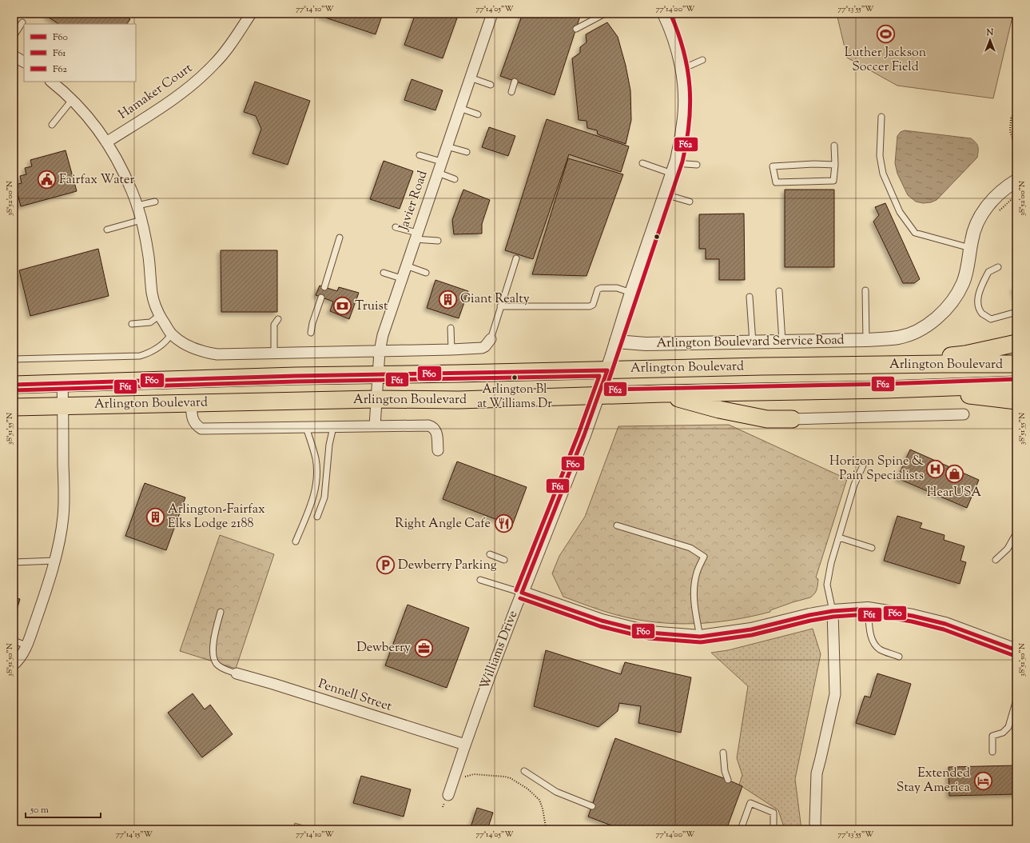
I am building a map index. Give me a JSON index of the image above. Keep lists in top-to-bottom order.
{
  "streets": {
    "main road": ["Arlington Boulevard"],
    "street": [
      "Hamaker Court",
      "Javier Road",
      "Arlington Boulevard Service Road",
      "Williams Drive",
      "Pennell Street"
    ]
  },
  "crossings": [
    ["Javier Road", "Arlington Boulevard"],
    ["Arlington Boulevard Service Road", "Williams Drive"],
    ["Arlington Boulevard", "Williams Drive"],
    ["Williams Drive", "Pennell Street"]
  ],
  "places": {
    "sports": ["Luther Jackson Soccer Field"],
    "public building": ["Fairfax Water"],
    "building": ["Giant Realty", "Arlington-Fairfax Elks Lodge 2188"],
    "bank": ["Truist"],
    "other": ["Arlington Bl at Williams Dr"],
    "hospital": ["Horizon Spine & Pain Specialists"],
    "shop": ["HearUSA"],
    "restaurant": ["Right Angle Cafe"],
    "parking": ["Dewberry Parking"],
    "office": ["Dewberry"],
    "hotel": ["Extended Stay America"]
  },
  "lines": ["transit line F62", "transit line F60", "transit line F61"],
  "legend": ["F60", "F61", "F62"],
  "scale_bar": "50 m",
  "north": "top",
  "coordinates": [
    "77°14'10\"W",
    "77°14'05\"W",
    "77°14'00\"W",
    "77°13'55\"W",
    "38°52'00\"N",
    "38°51'55\"N",
    "38°51'50\"N",
    "77°14'15\"W"
  ]
}
